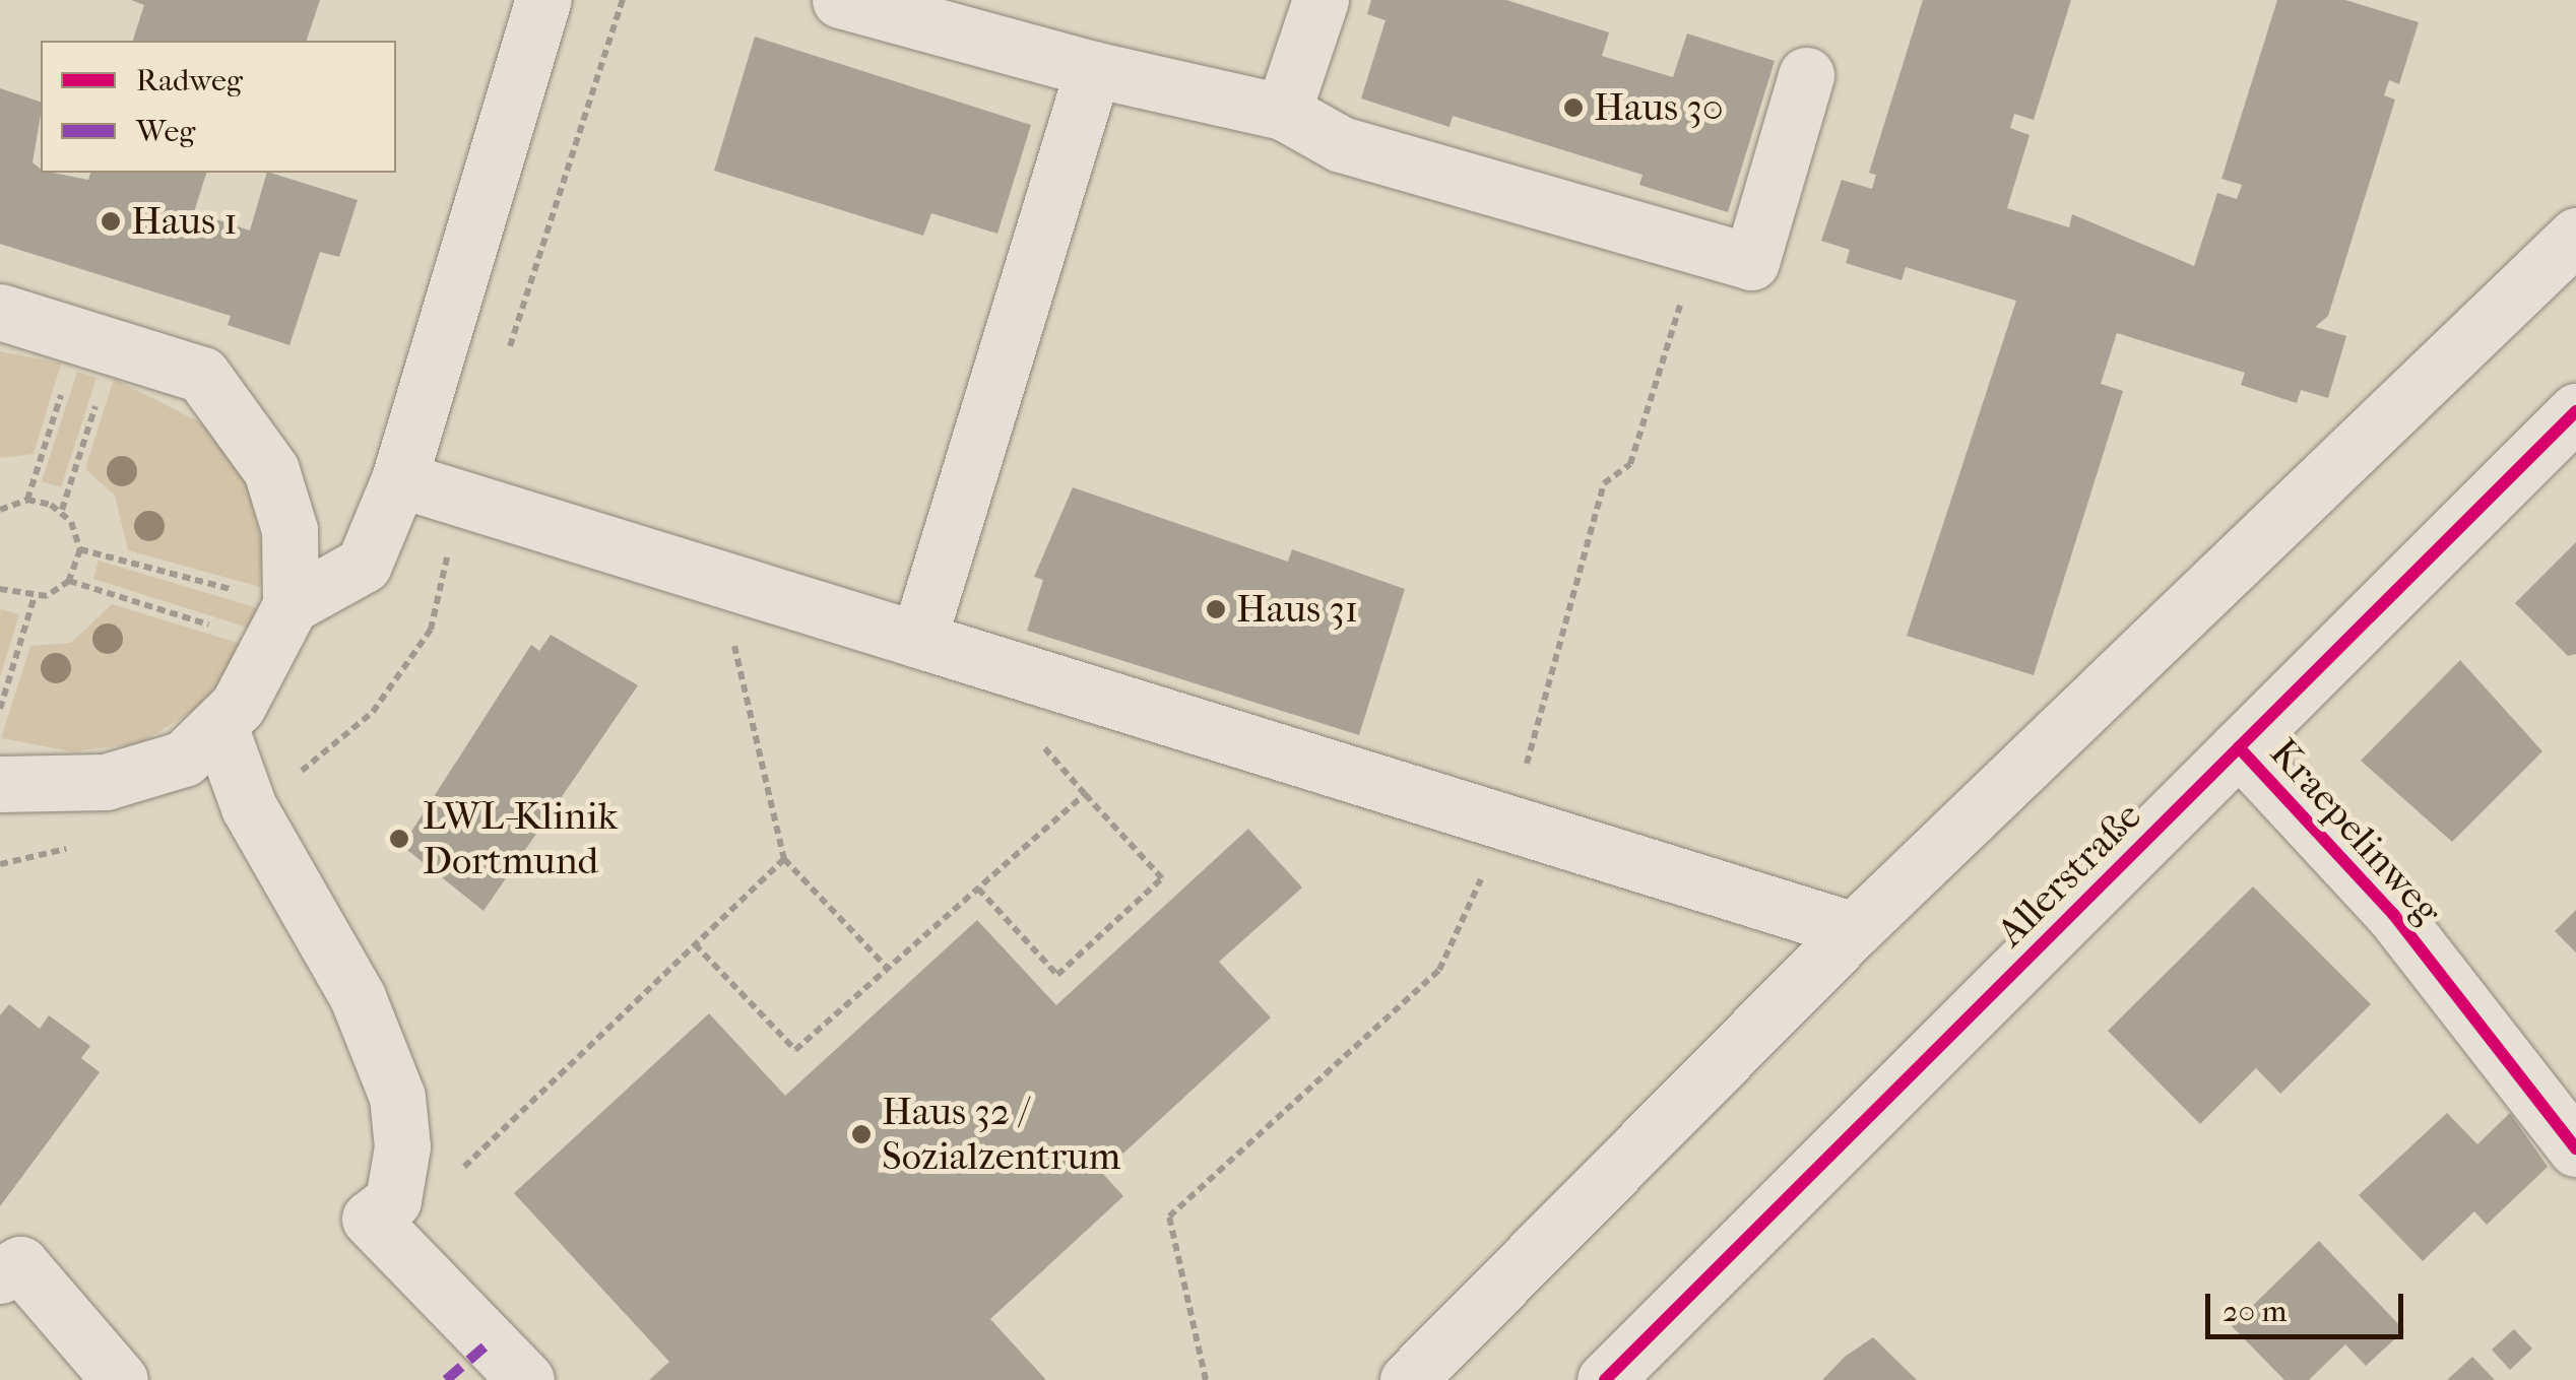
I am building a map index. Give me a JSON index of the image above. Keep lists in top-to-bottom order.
{
  "streets": {
    "street": ["Kraepelinweg", "Allerstraße"]
  },
  "crossings": [
    ["Kraepelinweg", "Allerstraße"]
  ],
  "places": [
    "Haus 30",
    "Haus 1",
    "Haus 31",
    "LWL-Klinik Dortmund",
    "Haus 32 / Sozialzentrum"
  ],
  "legend": ["Radweg", "Weg"],
  "scale_bar": "20 m"
}
